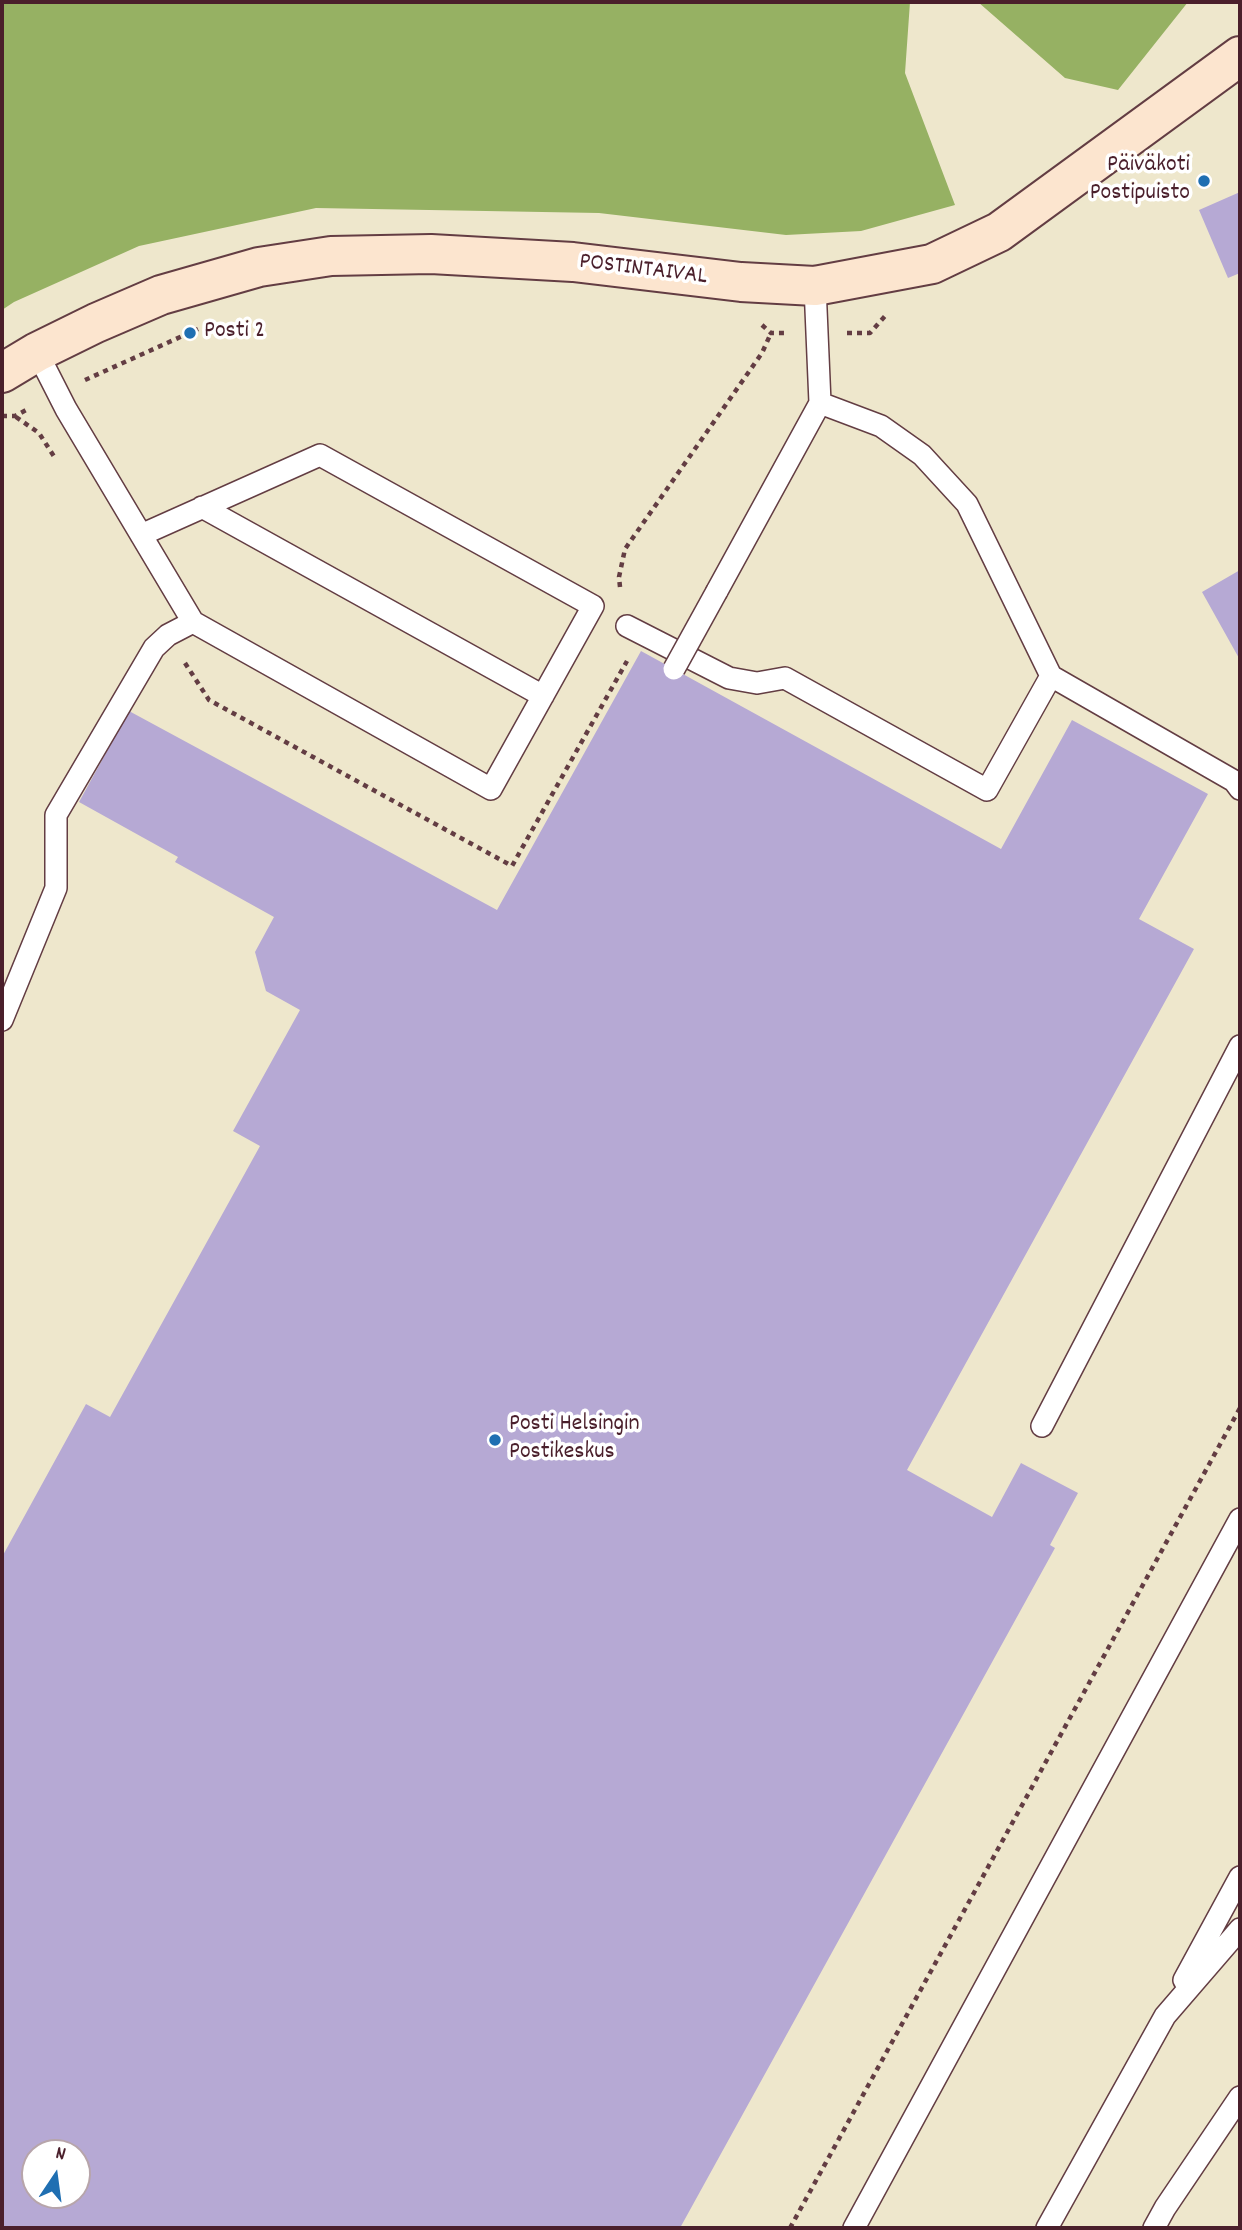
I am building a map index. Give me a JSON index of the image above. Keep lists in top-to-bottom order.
{
  "streets": {
    "street": ["POSTINTAIVAL"]
  },
  "places": ["Päiväkoti Postipuisto", "Posti 2", "Posti Helsingin Postikeskus"],
  "north": "top"
}
